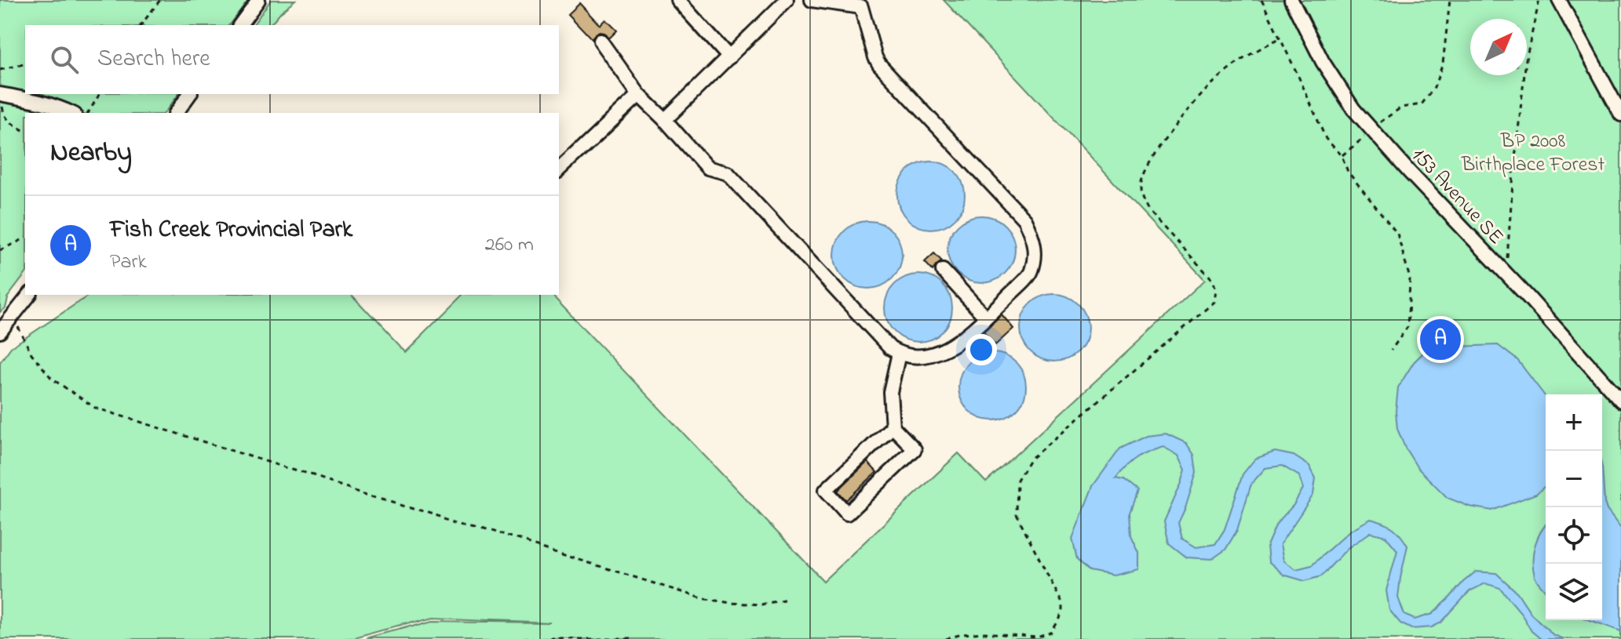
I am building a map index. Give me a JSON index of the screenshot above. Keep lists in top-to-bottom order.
{
  "streets": {
    "street": ["153 Avenue SE"]
  },
  "parks": ["BP 2008 Birthplace Forest"],
  "north": "top right",
  "page": {
    "search": "Search here",
    "heading": "Nearby",
    "list": [
      {
        "mark": "A",
        "name": "Fish Creek Provincial Park",
        "note": "Park",
        "value": "260 m"
      }
    ],
    "pins": "A",
    "map_buttons": ["+", "−"]
  }
}
